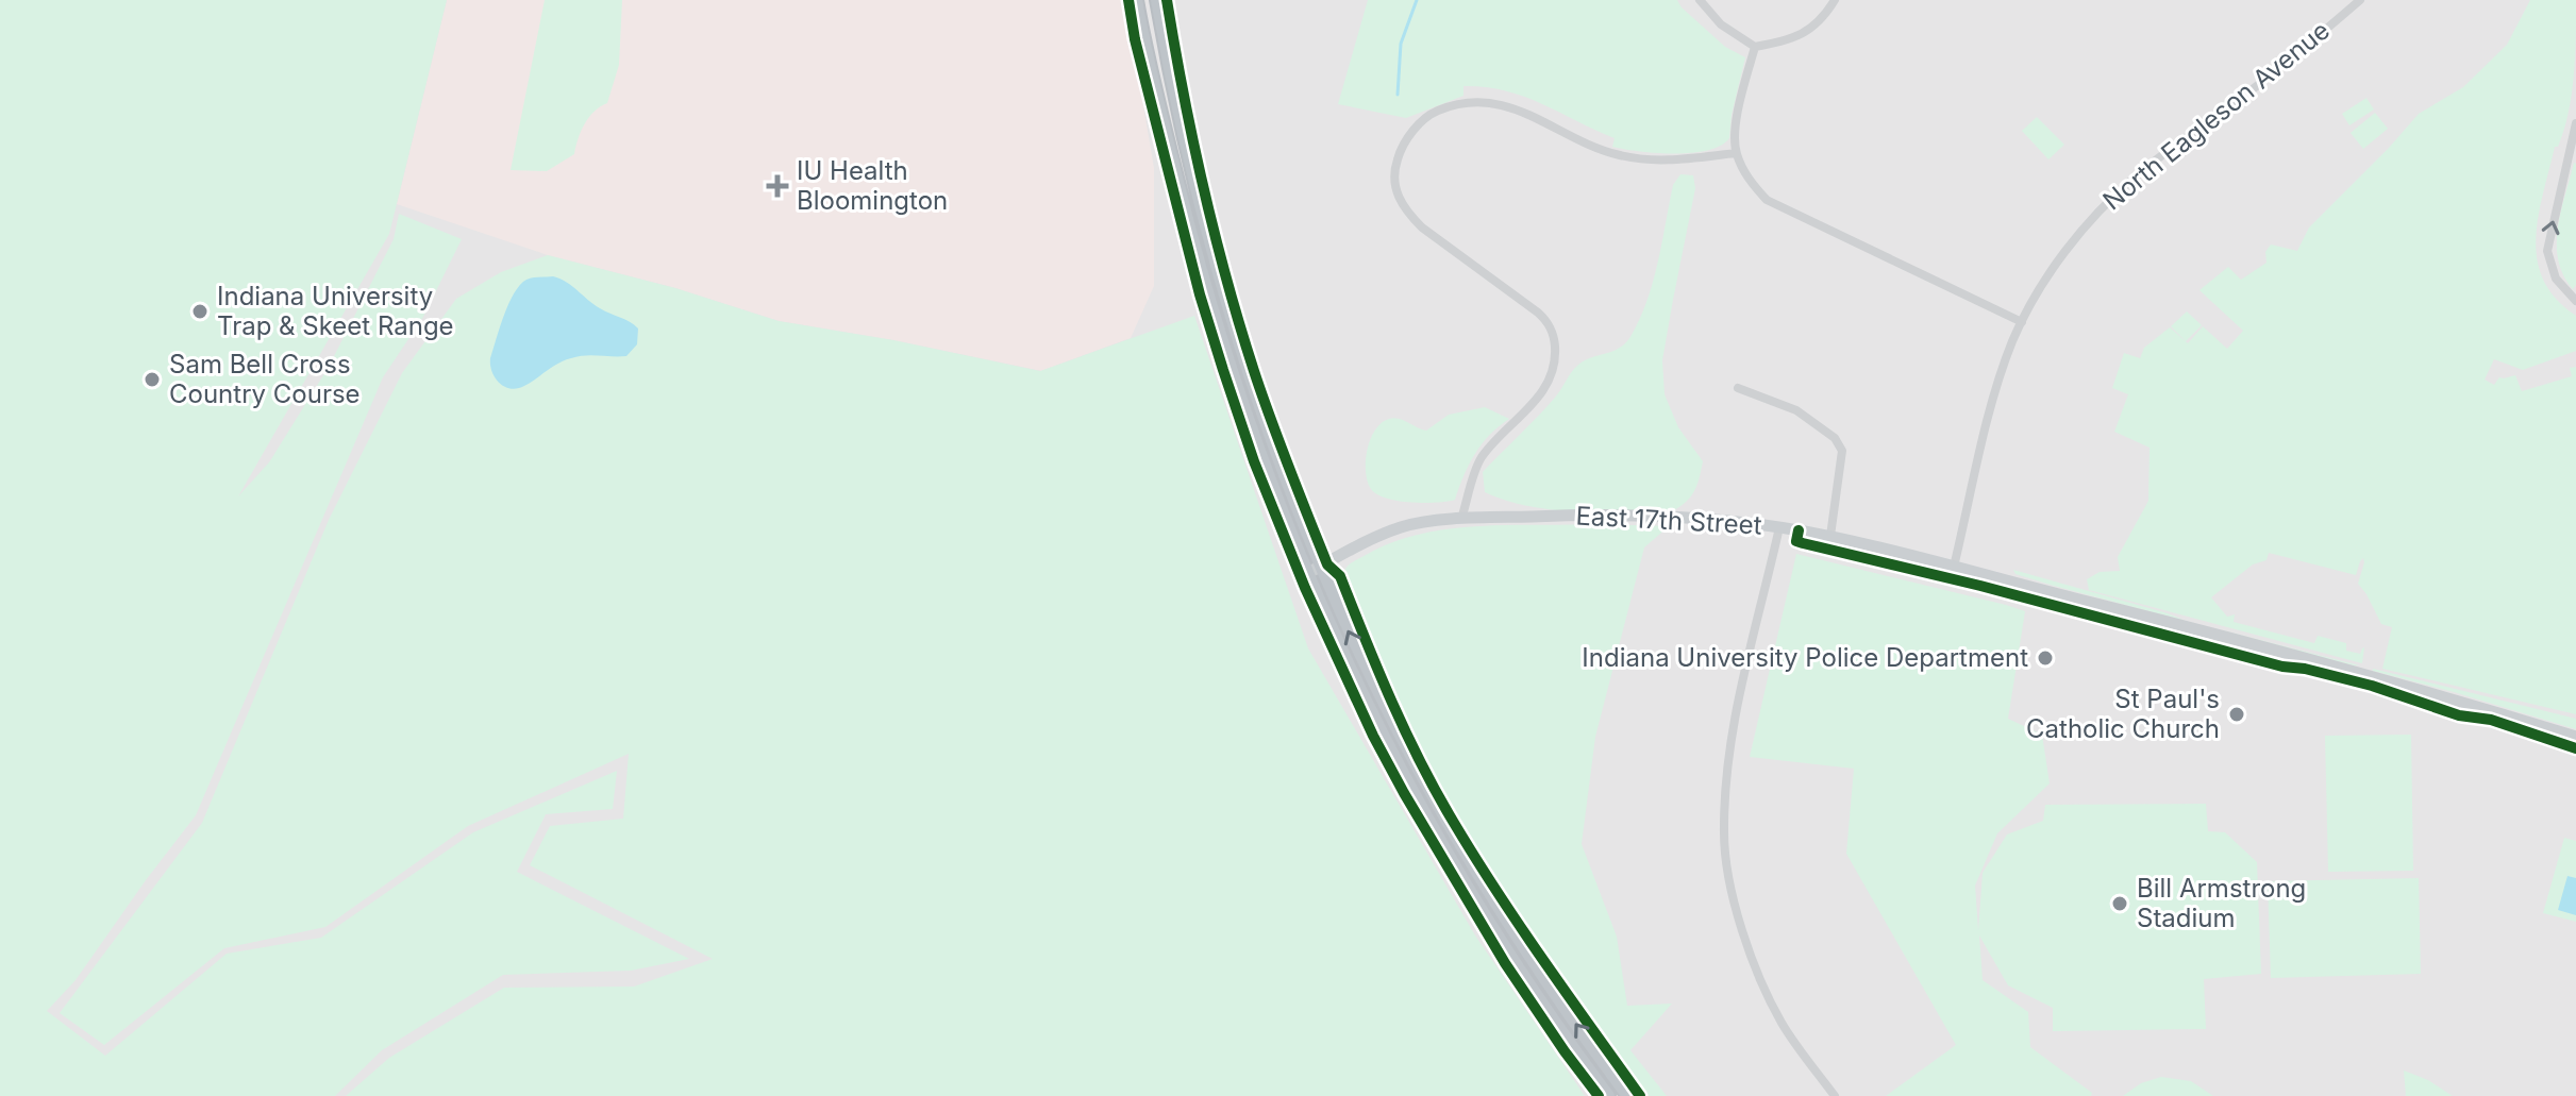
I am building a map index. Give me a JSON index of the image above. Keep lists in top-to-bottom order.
{
  "streets": {
    "main road": ["East 17th Street"],
    "street": ["North Eagleson Avenue"]
  },
  "crossings": [
    ["North Eagleson Avenue", "East 17th Street"]
  ],
  "places": {
    "health": ["IU Health Bloomington"],
    "other": [
      "Indiana University Trap & Skeet Range",
      "Sam Bell Cross Country Course",
      "Indiana University Police Department",
      "St Paul's Catholic Church",
      "Bill Armstrong Stadium"
    ]
  }
}
